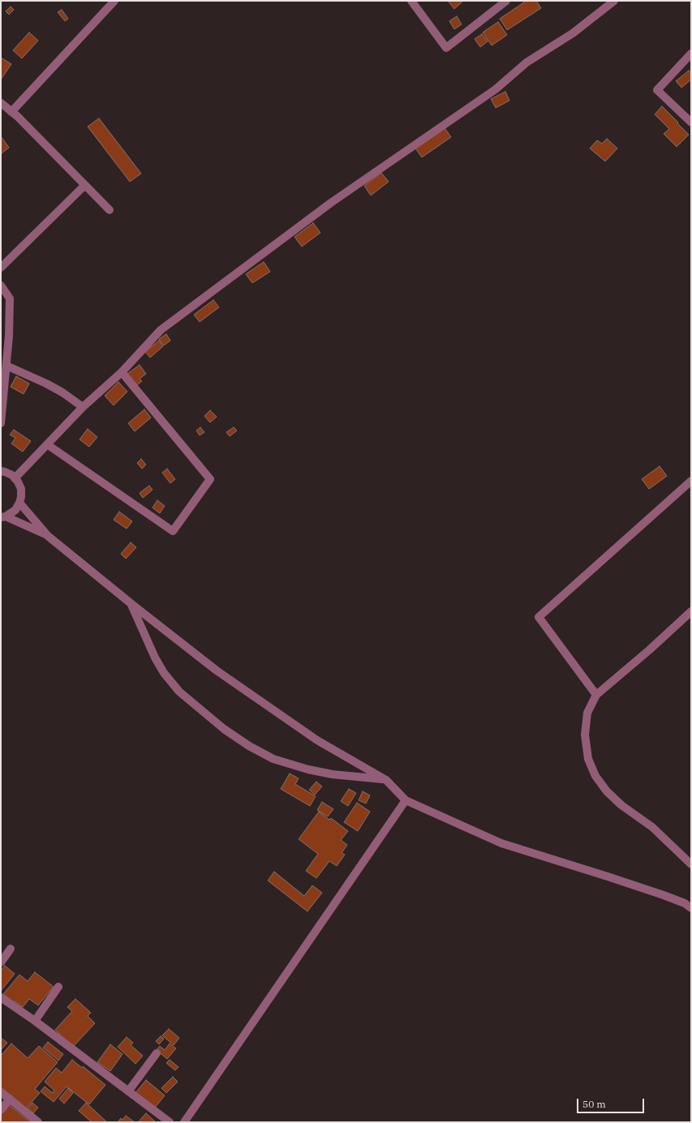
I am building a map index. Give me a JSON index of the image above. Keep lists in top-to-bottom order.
{
  "scale_bar": "50 m"
}
